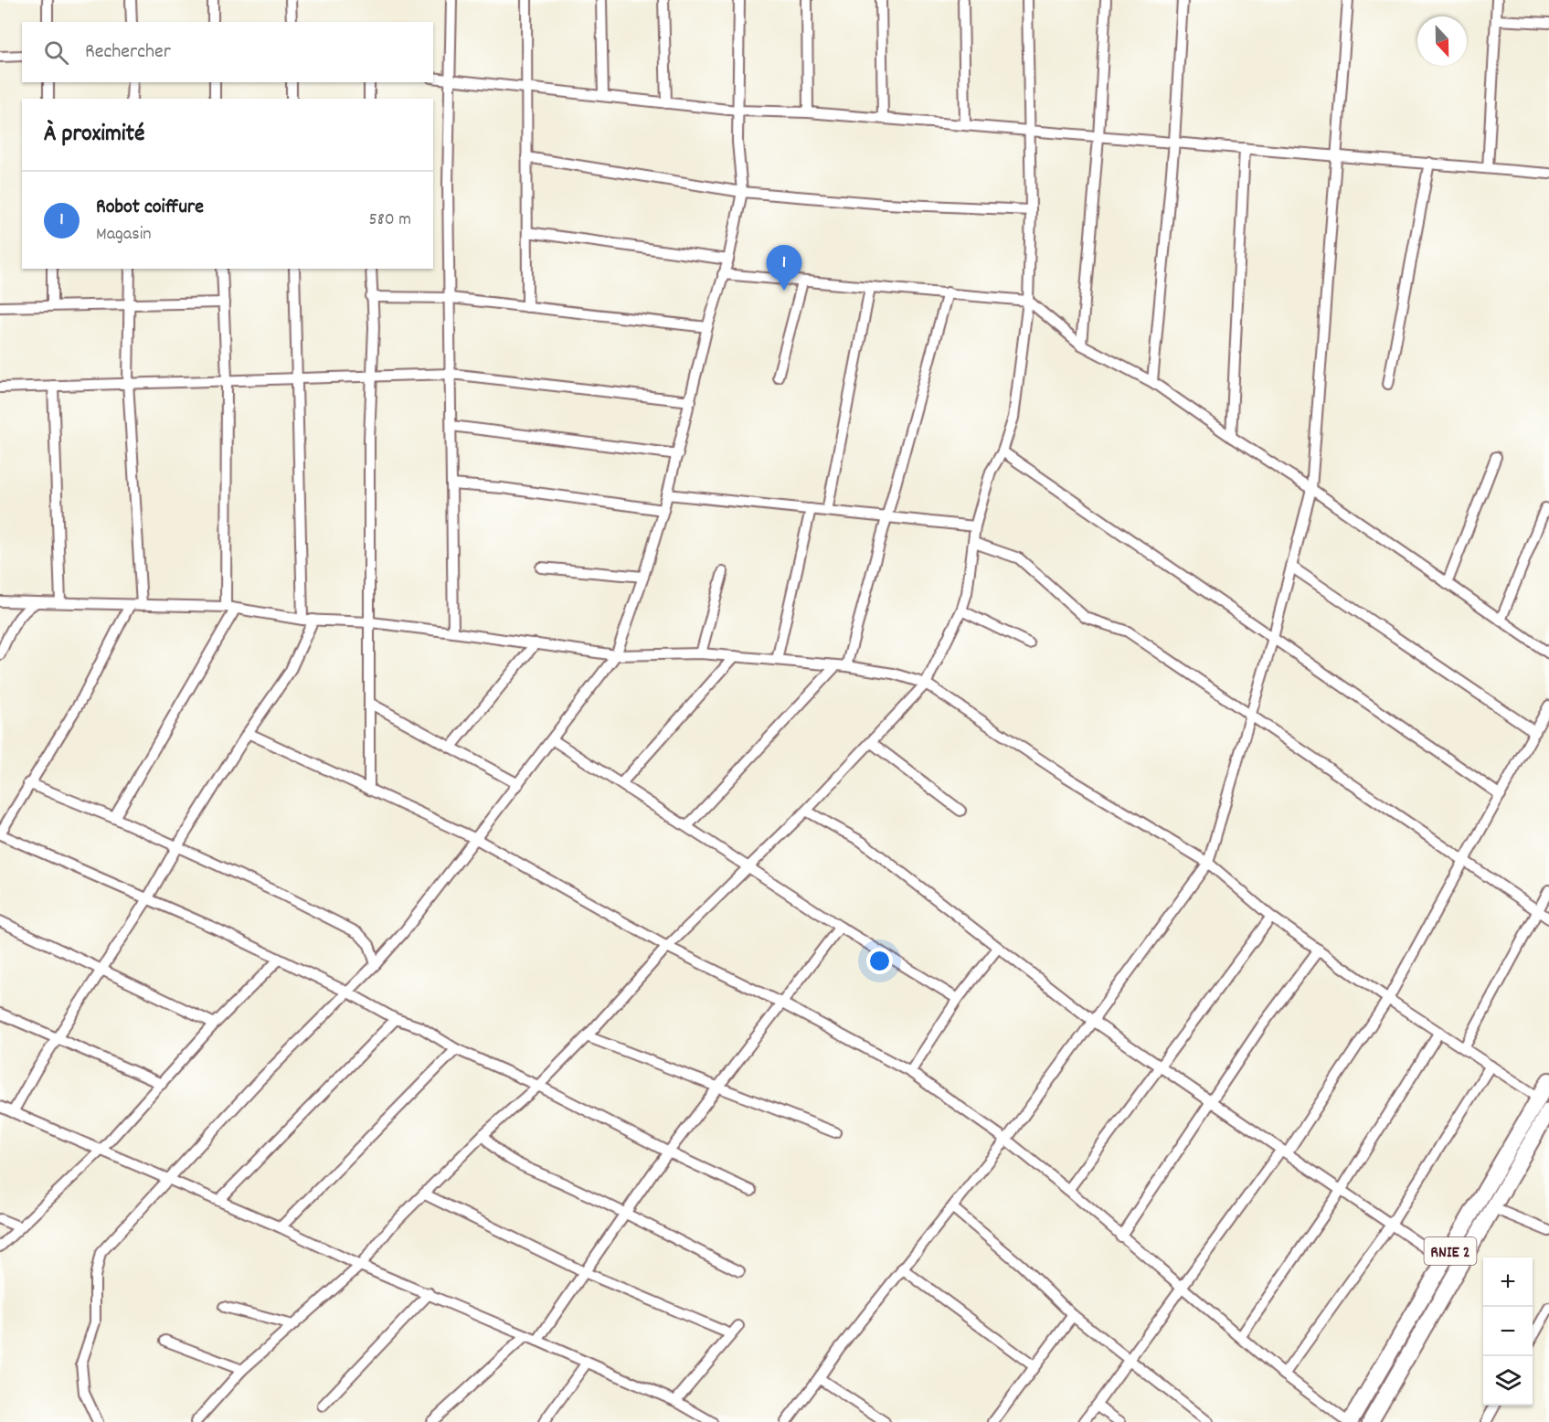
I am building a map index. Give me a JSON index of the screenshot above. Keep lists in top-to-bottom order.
{
  "streets": {
    "main road": ["RNIE 2"]
  },
  "north": "bottom",
  "page": {
    "search": "Rechercher",
    "heading": "À proximité",
    "list": [
      {
        "mark": "1",
        "name": "Robot coiffure",
        "note": "Magasin",
        "value": "580 m"
      }
    ],
    "pins": "1",
    "map_buttons": ["+", "−"]
  }
}
